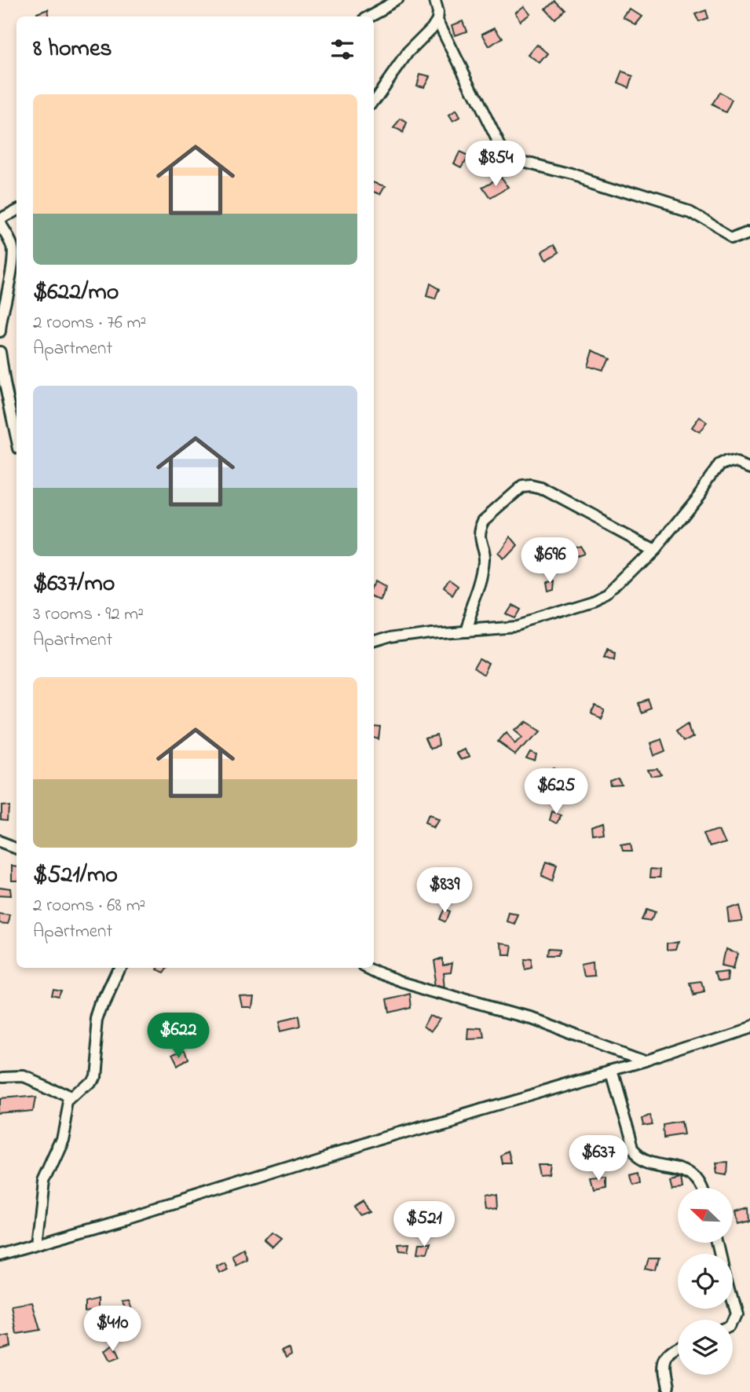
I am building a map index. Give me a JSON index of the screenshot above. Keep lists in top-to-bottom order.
{
  "north": "top left",
  "page": {
    "heading": "8 homes",
    "list": [
      {
        "name": "$622/mo",
        "note": "2 rooms · 76 m² · Apartment"
      },
      {
        "name": "$637/mo",
        "note": "3 rooms · 92 m² · Apartment"
      },
      {
        "name": "$521/mo",
        "note": "2 rooms · 68 m² · Apartment"
      }
    ],
    "price": [
      "$854",
      "$696",
      "$625",
      "$839",
      "$622",
      "$637",
      "$521",
      "$410"
    ]
  }
}
